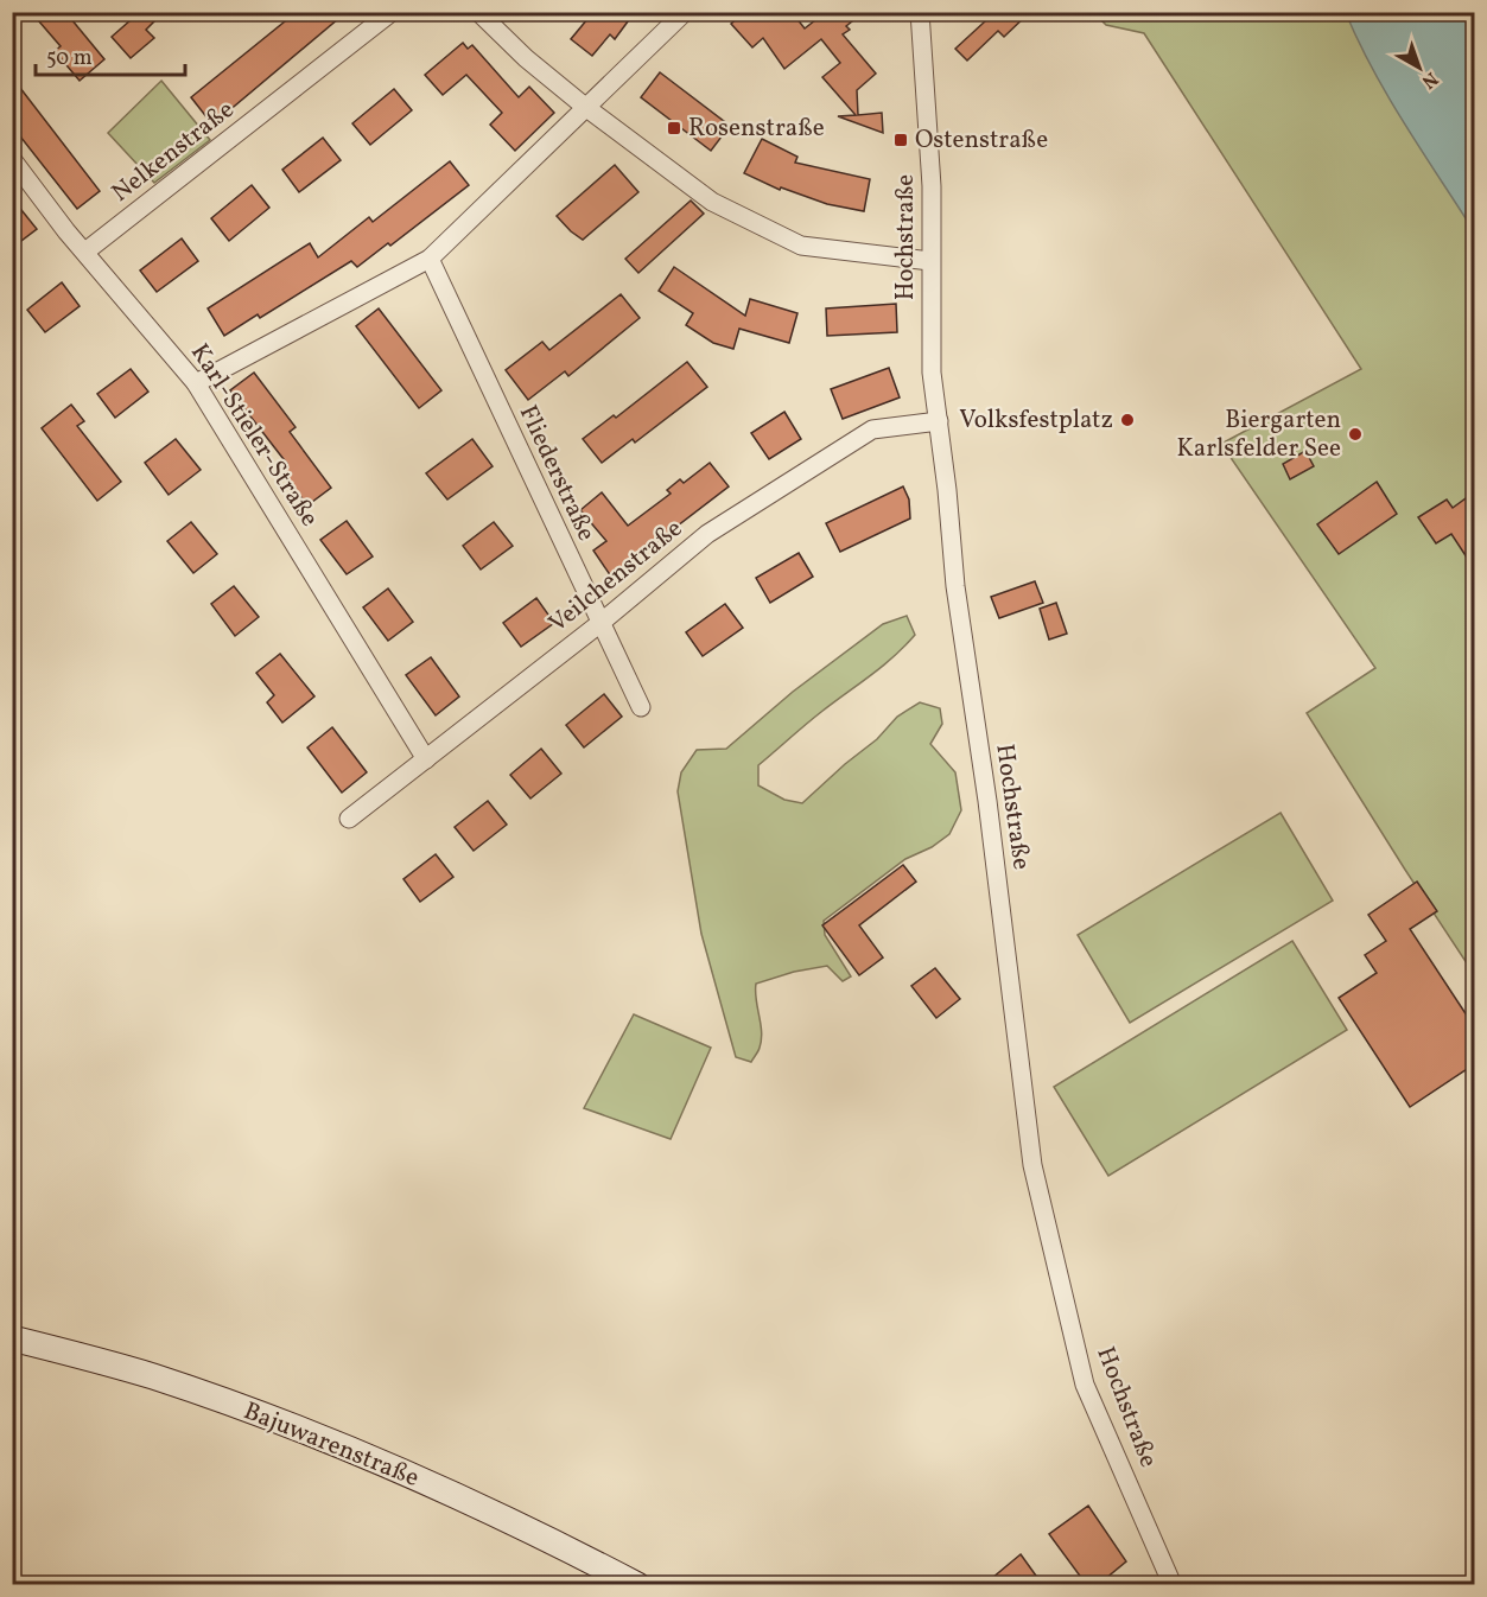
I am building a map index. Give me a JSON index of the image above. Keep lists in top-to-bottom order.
{
  "streets": {
    "main road": ["Bajuwarenstraße"],
    "street": [
      "Nelkenstraße",
      "Hochstraße",
      "Karl-Stieler-Straße",
      "Fliederstraße",
      "Veilchenstraße"
    ]
  },
  "crossings": [
    ["Nelkenstraße", "Karl-Stieler-Straße"],
    ["Hochstraße", "Veilchenstraße"],
    ["Karl-Stieler-Straße", "Veilchenstraße"],
    ["Fliederstraße", "Veilchenstraße"]
  ],
  "places": {
    "transit": ["Rosenstraße", "Ostenstraße"],
    "other": ["Volksfestplatz", "Biergarten Karlsfelder See"]
  },
  "scale_bar": "50 m",
  "north": "bottom right"
}
